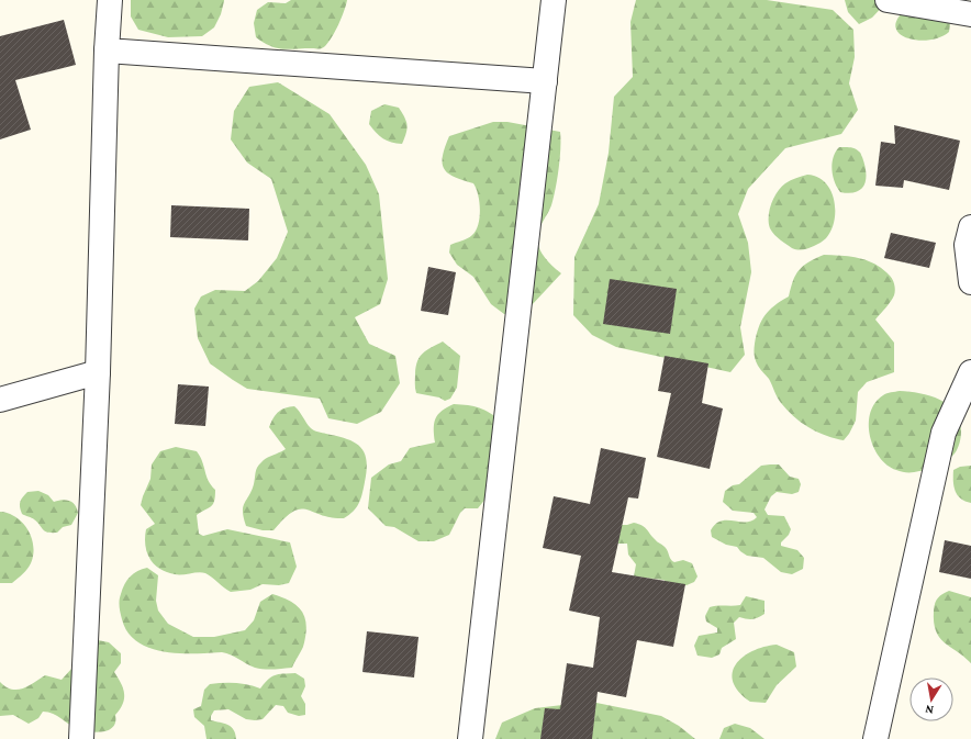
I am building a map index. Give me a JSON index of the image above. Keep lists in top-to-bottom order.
{
  "north": "bottom"
}
